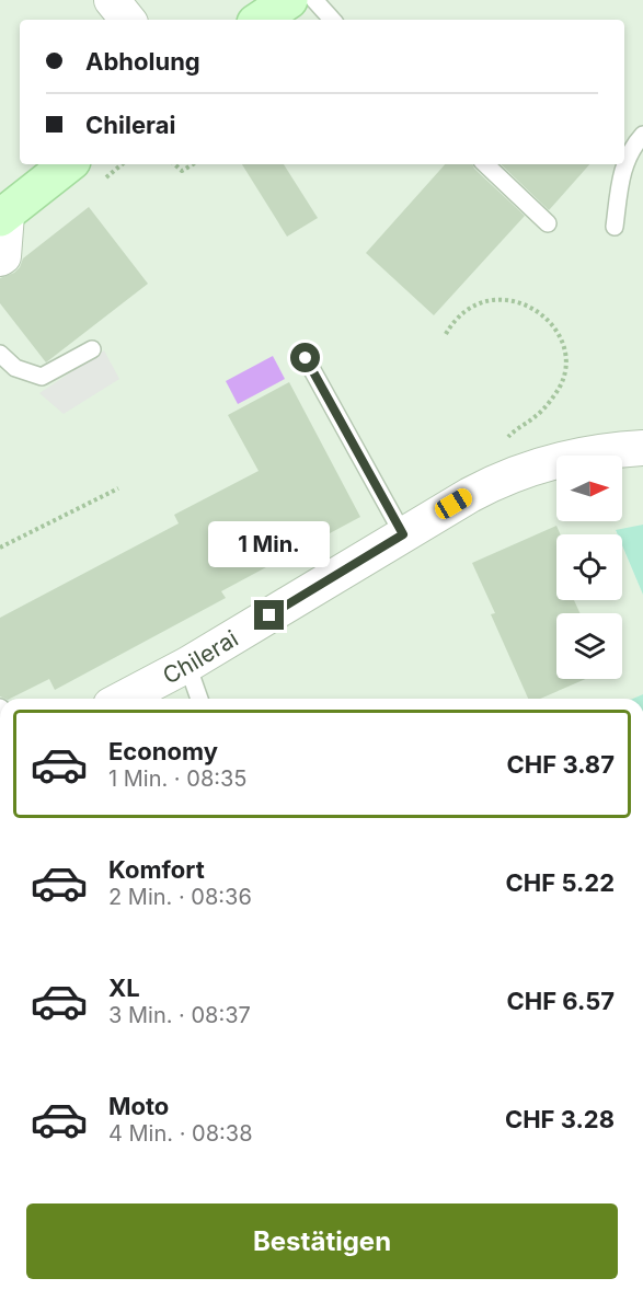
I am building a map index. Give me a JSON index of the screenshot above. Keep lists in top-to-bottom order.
{
  "streets": {
    "street": ["Chilerai"]
  },
  "north": "right",
  "page": {
    "banner": ["Abholung", "Chilerai"],
    "bubble": "1 Min.",
    "list": [
      {
        "name": "Economy",
        "note": "1 Min. · 08:35",
        "value": "CHF 3.87"
      },
      {
        "name": "Komfort",
        "note": "2 Min. · 08:36",
        "value": "CHF 5.22"
      },
      {
        "name": "XL",
        "note": "3 Min. · 08:37",
        "value": "CHF 6.57"
      },
      {
        "name": "Moto",
        "note": "4 Min. · 08:38",
        "value": "CHF 3.28"
      }
    ],
    "buttons": "Bestätigen"
  }
}
